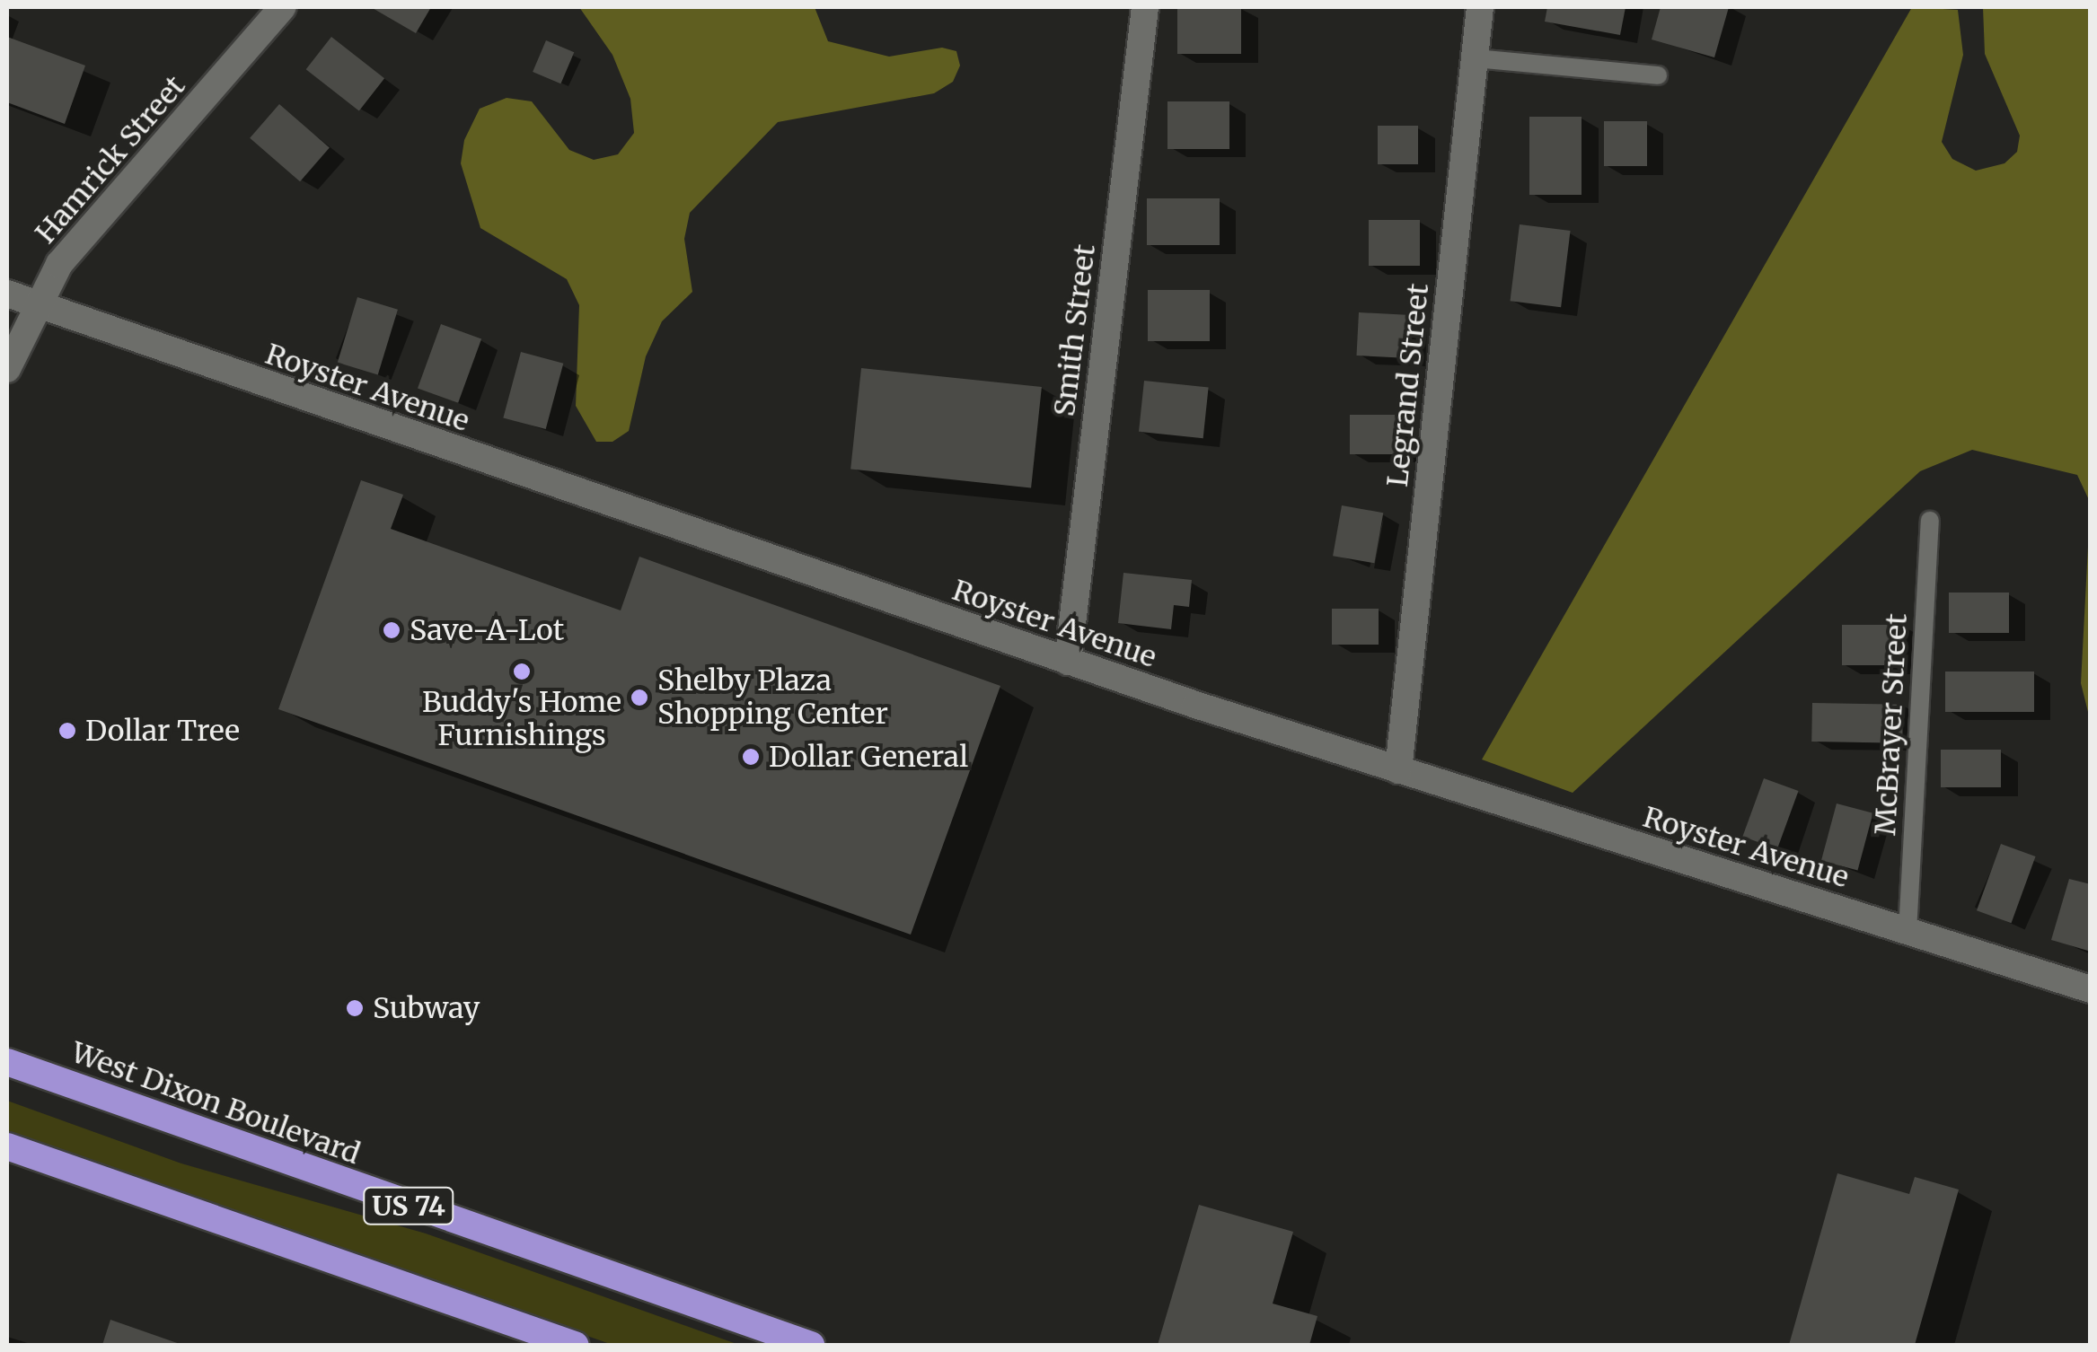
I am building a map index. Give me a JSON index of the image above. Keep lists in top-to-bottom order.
{
  "streets": {
    "highway": ["West Dixon Boulevard", "US 74"],
    "street": [
      "Hamrick Street",
      "Smith Street",
      "Legrand Street",
      "Royster Avenue"
    ],
    "lane": ["McBrayer Street"]
  },
  "crossings": [
    ["Hamrick Street", "Royster Avenue"],
    ["Smith Street", "Royster Avenue"],
    ["Legrand Street", "Royster Avenue"],
    ["Royster Avenue", "McBrayer Street"]
  ],
  "places": [
    "Save-A-Lot",
    "Buddy's Home Furnishings",
    "Shelby Plaza Shopping Center",
    "Dollar Tree",
    "Dollar General",
    "Subway"
  ]
}
